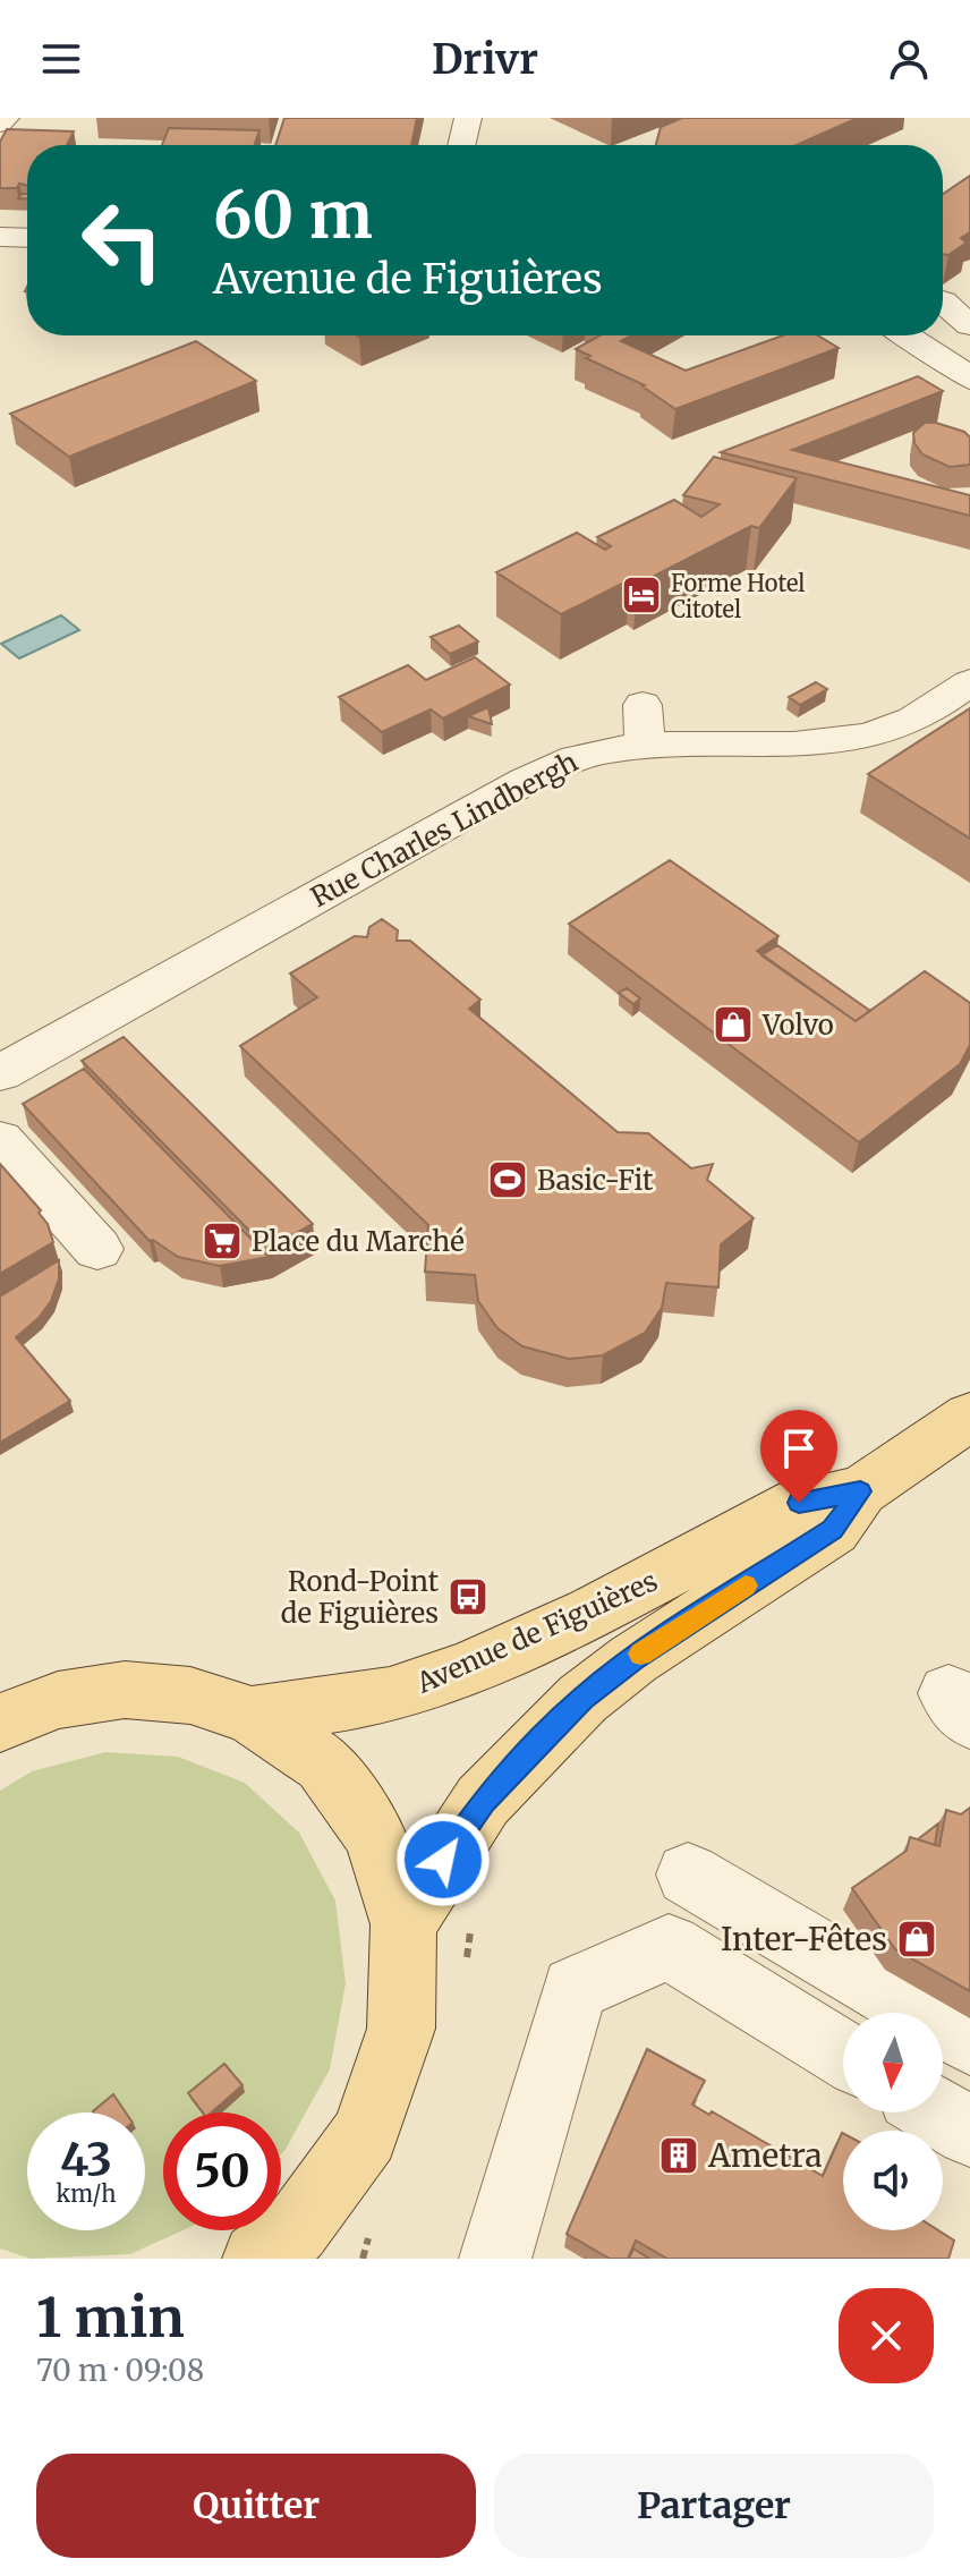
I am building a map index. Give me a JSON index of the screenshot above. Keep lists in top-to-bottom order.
{
  "streets": {
    "main road": ["Avenue de Figuières"],
    "street": ["Rue Charles Lindbergh"]
  },
  "places": {
    "hotel": ["Forme Hotel Citotel"],
    "shop": ["Volvo", "Inter-Fêtes"],
    "sports": ["Basic-Fit"],
    "supermarket": ["Place du Marché"],
    "bus stop": ["Rond-Point de Figuières"],
    "building": ["Ametra"]
  },
  "north": "bottom",
  "page": {
    "header": "Drivr",
    "turn": ["60 m", "Avenue de Figuières"],
    "speed": "43 km/h",
    "limit": "50",
    "heading": ["1 min", "70 m · 09:08"],
    "buttons": ["Quitter", "Partager"]
  }
}
